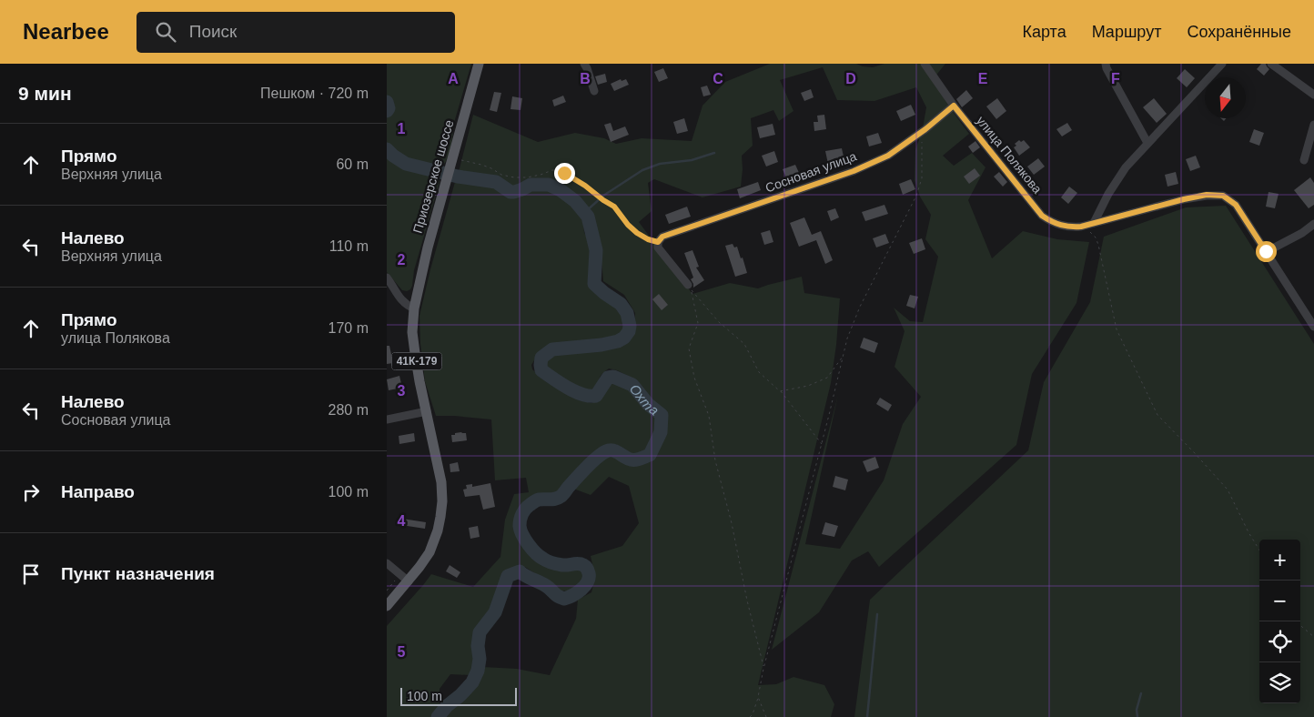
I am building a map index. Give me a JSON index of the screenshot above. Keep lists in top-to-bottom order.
{
  "streets": {
    "main road": ["Приозерское шоссе", "41К-179"],
    "street": ["улица Полякова", "Сосновая улица"]
  },
  "crossings": [
    ["улица Полякова", "Сосновая улица"]
  ],
  "water": ["Охта"],
  "scale_bar": "100 m",
  "north": "bottom",
  "page": {
    "header": "Nearbee",
    "search": "Поиск",
    "nav": ["Карта", "Маршрут", "Сохранённые"],
    "heading": ["9 мин", "Пешком · 720 m"],
    "list": [
      ["Прямо", "Верхняя улица", "60 m"],
      ["Налево", "Верхняя улица", "110 m"],
      ["Прямо", "улица Полякова", "170 m"],
      ["Налево", "Сосновая улица", "280 m"],
      ["Направо", "100 m"],
      "Пункт назначения"
    ],
    "map_buttons": ["+", "−"],
    "scale": "100 m"
  },
  "grid": {
    "columns": [
      "A",
      "B",
      "C",
      "D",
      "E",
      "F"
    ],
    "rows": [
      "1",
      "2",
      "3",
      "4",
      "5"
    ]
  }
}
